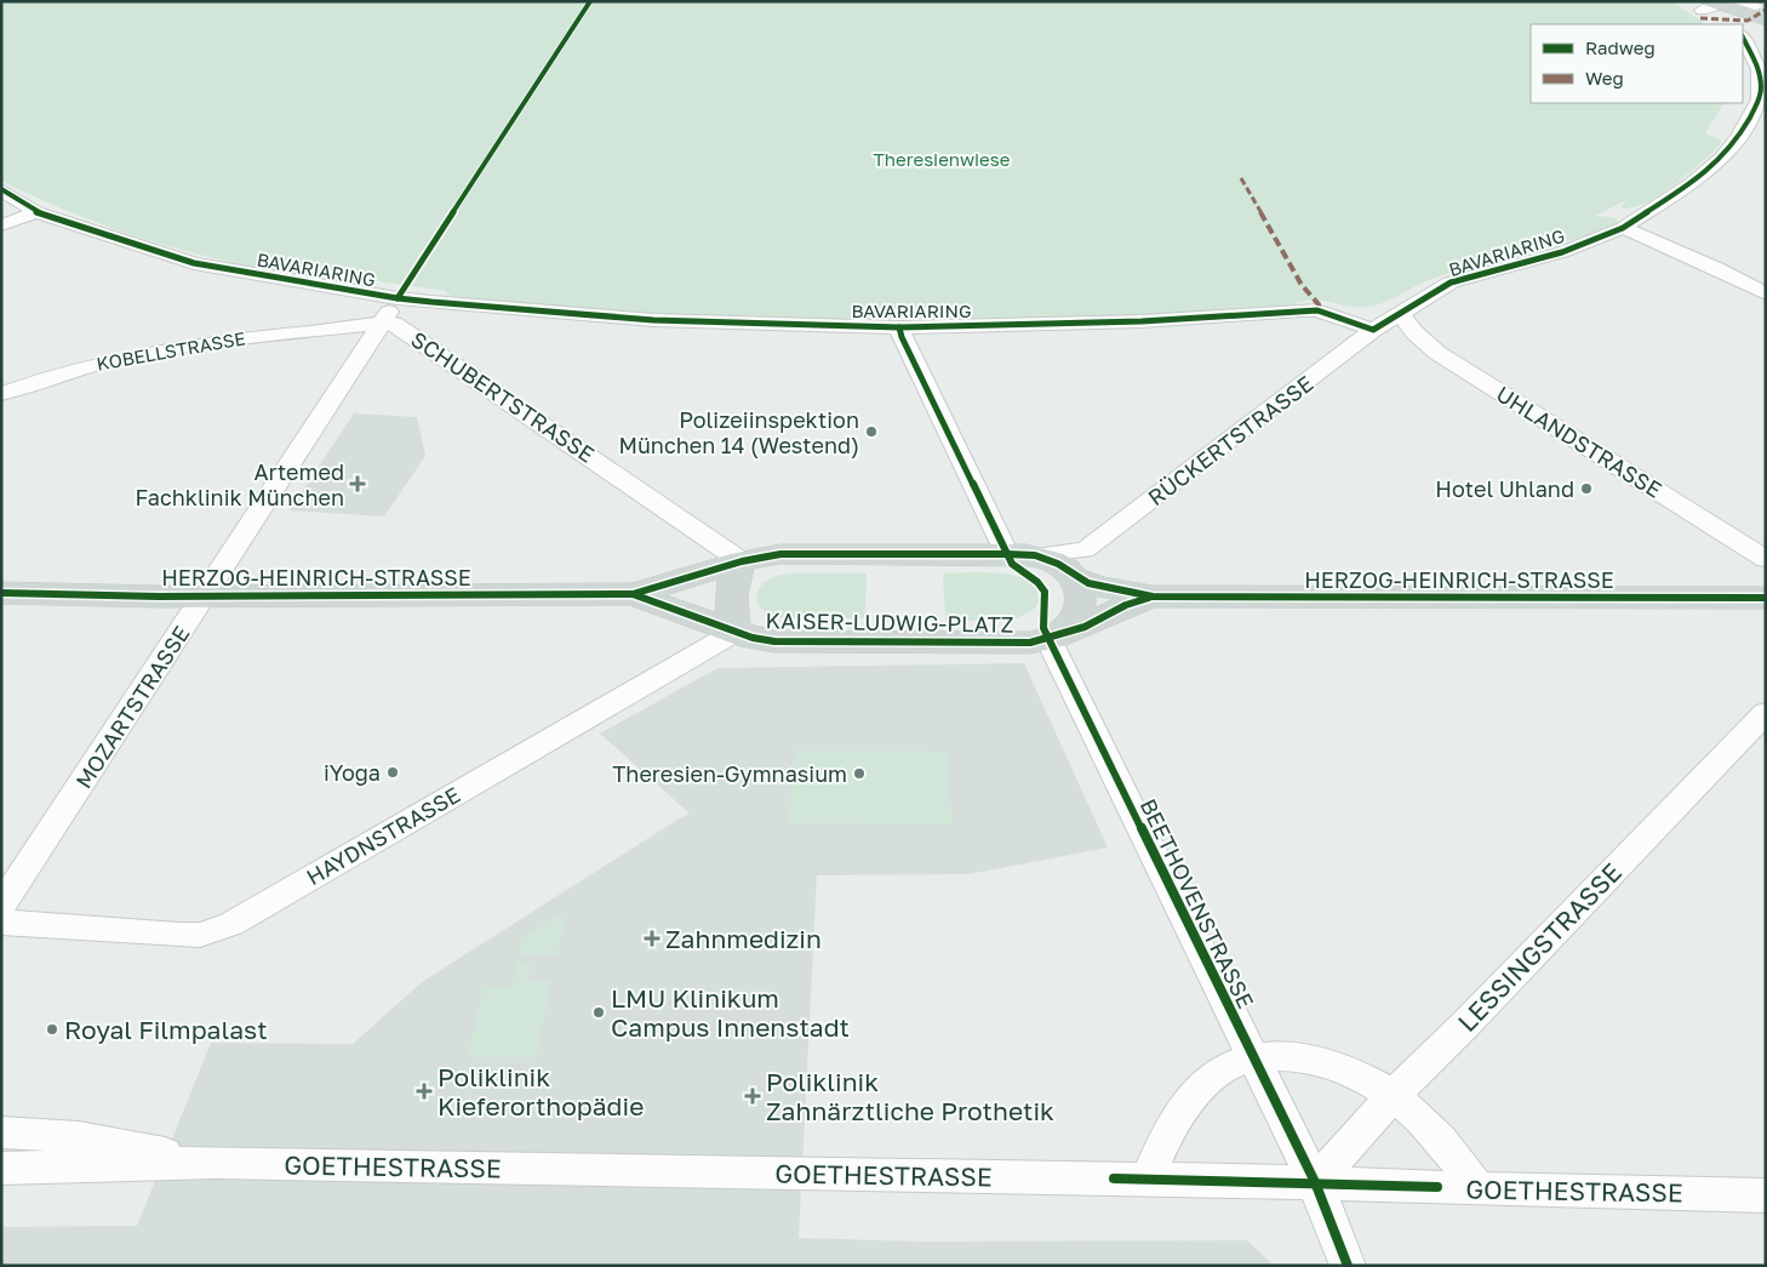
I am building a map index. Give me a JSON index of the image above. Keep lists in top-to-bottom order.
{
  "streets": {
    "main road": ["HERZOG-HEINRICH-STRASSE", "KAISER-LUDWIG-PLATZ"],
    "street": [
      "BAVARIARING",
      "KOBELLSTRASSE",
      "SCHUBERTSTRASSE",
      "RÜCKERTSTRASSE",
      "UHLANDSTRASSE",
      "MOZARTSTRASSE",
      "HAYDNSTRASSE",
      "BEETHOVENSTRASSE",
      "LESSINGSTRASSE",
      "GOETHESTRASSE"
    ]
  },
  "crossings": [
    ["BAVARIARING", "RÜCKERTSTRASSE"],
    ["BAVARIARING", "UHLANDSTRASSE"],
    ["BAVARIARING", "MOZARTSTRASSE"],
    ["KOBELLSTRASSE", "SCHUBERTSTRASSE"],
    ["KOBELLSTRASSE", "MOZARTSTRASSE"],
    ["SCHUBERTSTRASSE", "MOZARTSTRASSE"],
    ["RÜCKERTSTRASSE", "HERZOG-HEINRICH-STRASSE"],
    ["HERZOG-HEINRICH-STRASSE", "KAISER-LUDWIG-PLATZ"],
    ["HERZOG-HEINRICH-STRASSE", "MOZARTSTRASSE"],
    ["HERZOG-HEINRICH-STRASSE", "BEETHOVENSTRASSE"],
    ["KAISER-LUDWIG-PLATZ", "HAYDNSTRASSE"],
    ["KAISER-LUDWIG-PLATZ", "BEETHOVENSTRASSE"],
    ["BEETHOVENSTRASSE", "LESSINGSTRASSE"],
    ["BEETHOVENSTRASSE", "GOETHESTRASSE"],
    ["LESSINGSTRASSE", "GOETHESTRASSE"]
  ],
  "parks": ["Theresienwiese"],
  "places": {
    "other": [
      "Polizeiinspektion München 14 (Westend)",
      "Hotel Uhland",
      "iYoga",
      "Theresien-Gymnasium",
      "LMU Klinikum Campus Innenstadt",
      "Royal Filmpalast"
    ],
    "health": [
      "Artemed Fachklinik München",
      "Zahnmedizin",
      "Poliklinik Kieferorthopädie",
      "Poliklinik Zahnärztliche Prothetik"
    ]
  },
  "legend": ["Radweg", "Weg"]
}
